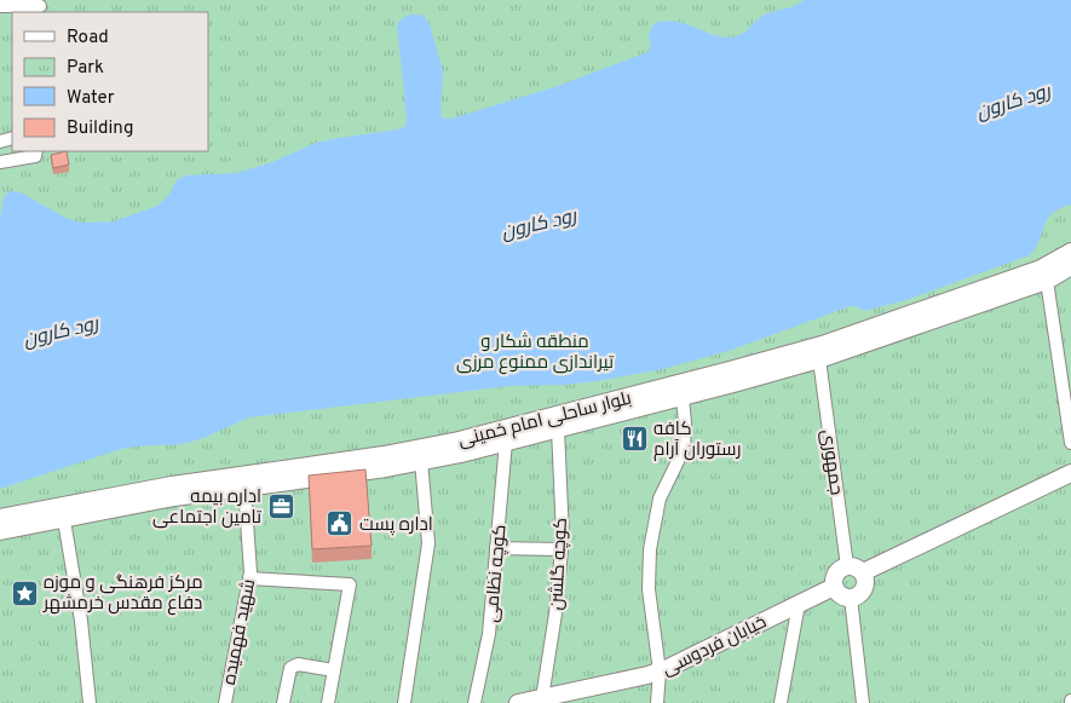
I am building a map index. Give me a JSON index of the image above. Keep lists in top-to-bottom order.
{
  "streets": {
    "main road": ["بلوار ساحلی امام خمینی", "خیابان فردوسی"],
    "street": [
      "جمهوری",
      "کوچه گلشن",
      "کوچه نظامی",
      "شهید فهمیده"
    ]
  },
  "crossings": [
    ["بلوار ساحلی امام خمینی", "جمهوری"],
    ["بلوار ساحلی امام خمینی", "کوچه گلشن"],
    ["بلوار ساحلی امام خمینی", "کوچه نظامی"],
    ["بلوار ساحلی امام خمینی", "شهید فهمیده"],
    ["جمهوری", "خیابان فردوسی"],
    ["کوچه گلشن", "خیابان فردوسی"]
  ],
  "water": ["رود کارون"],
  "parks": ["منطقه شکار و تیراندازی ممنوع مرزی"],
  "places": {
    "restaurant": ["کافه رستوران آرام"],
    "office": ["اداره بیمه تامین اجتماعی"],
    "public building": ["اداره پست"],
    "place": ["مرکز فرهنگی و موزه دفاع مقدس خرمشهر"]
  },
  "legend": [
    "Road",
    "Park",
    "Water",
    "Building"
  ]
}
